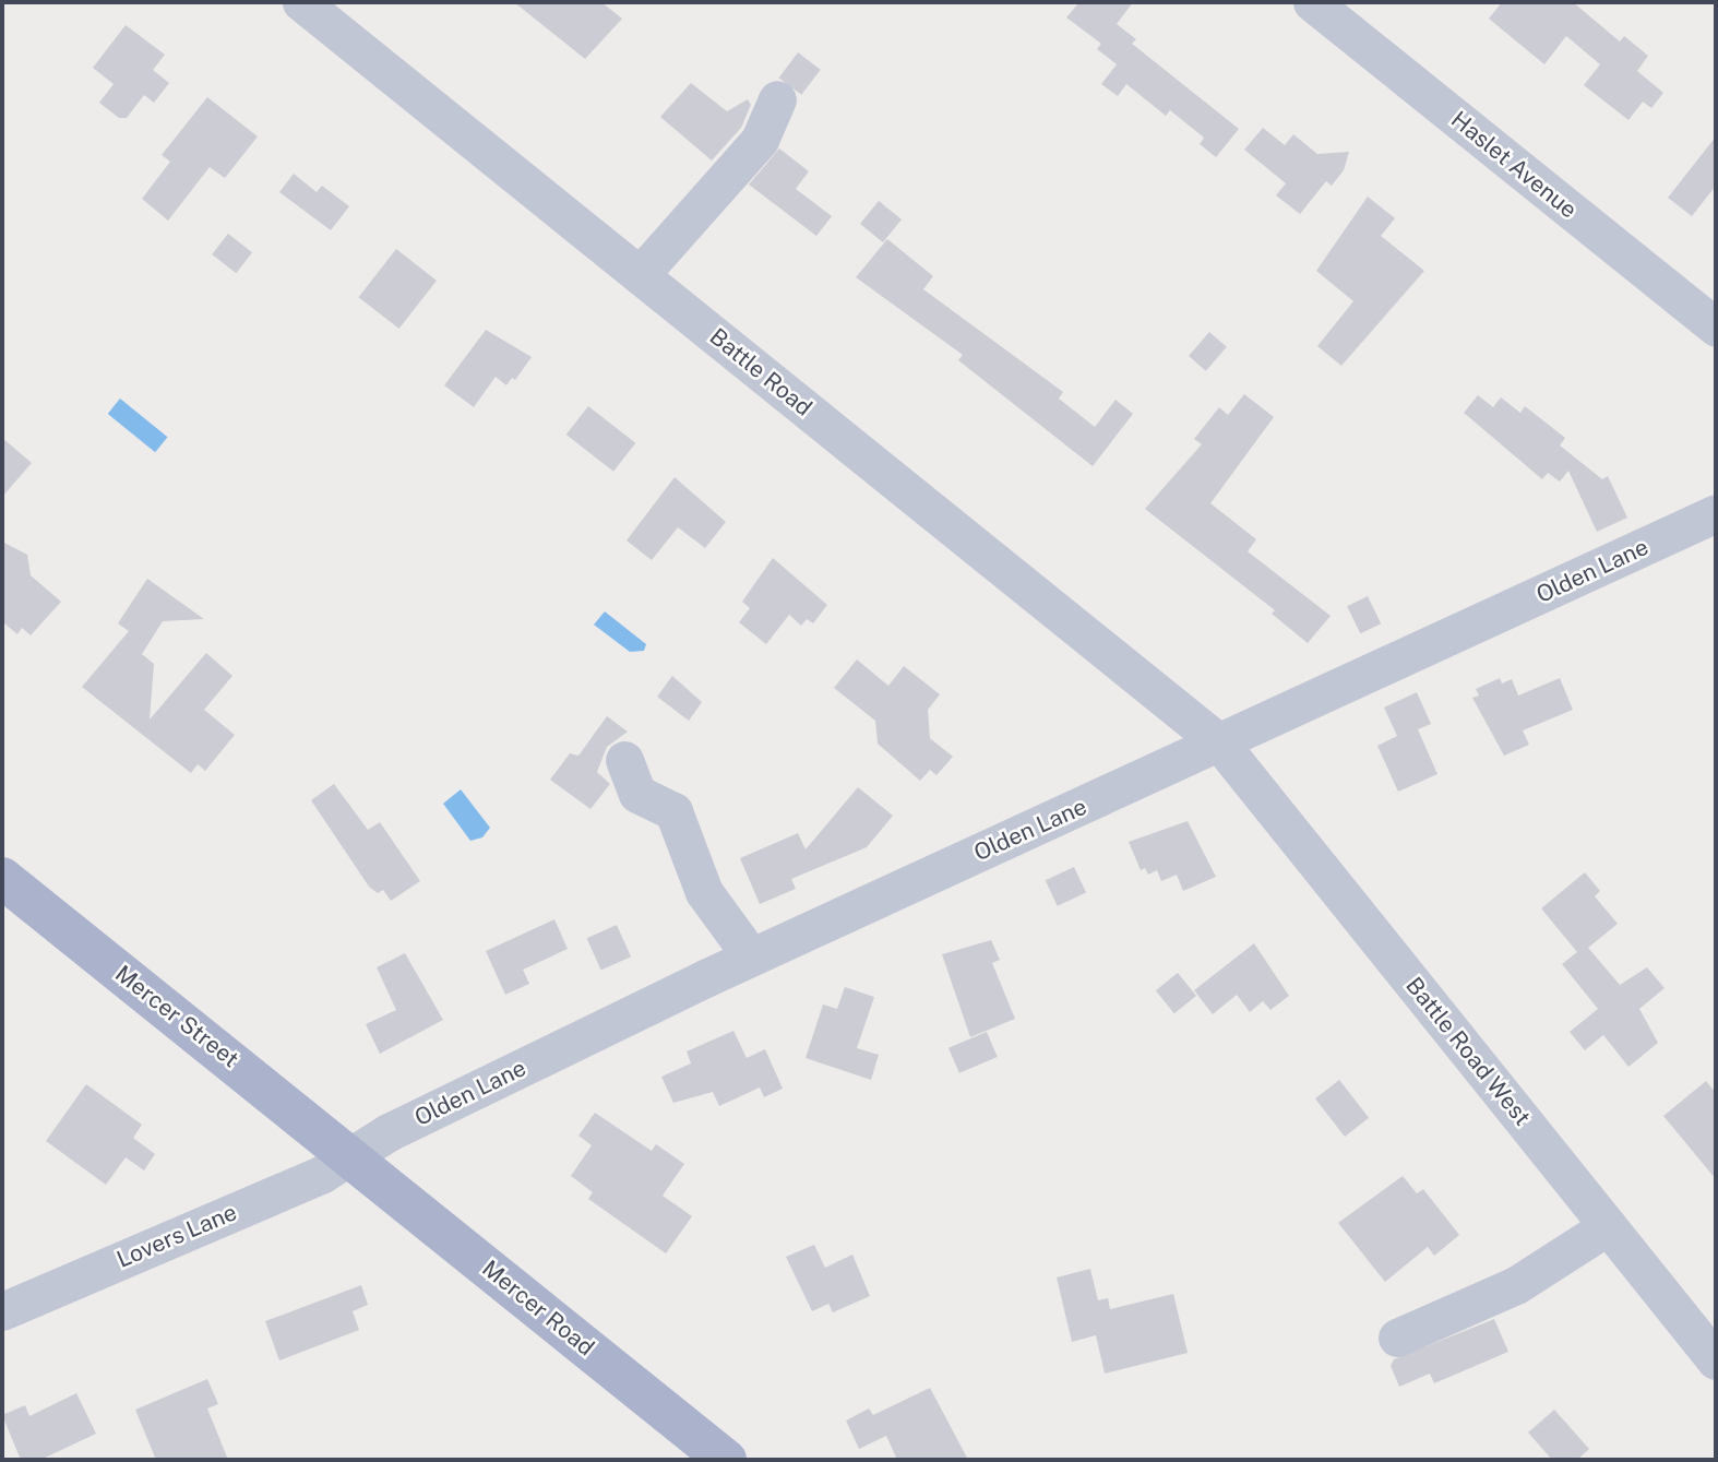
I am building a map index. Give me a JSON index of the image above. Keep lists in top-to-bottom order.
{
  "streets": {
    "main road": ["Mercer Street", "Mercer Road"],
    "street": [
      "Haslet Avenue",
      "Battle Road",
      "Olden Lane",
      "Battle Road West",
      "Lovers Lane"
    ]
  },
  "crossings": [
    ["Battle Road", "Olden Lane"],
    ["Battle Road", "Battle Road West"],
    ["Olden Lane", "Mercer Street"],
    ["Olden Lane", "Battle Road West"],
    ["Olden Lane", "Lovers Lane"],
    ["Olden Lane", "Mercer Road"],
    ["Mercer Street", "Lovers Lane"],
    ["Mercer Street", "Mercer Road"],
    ["Lovers Lane", "Mercer Road"]
  ]
}
